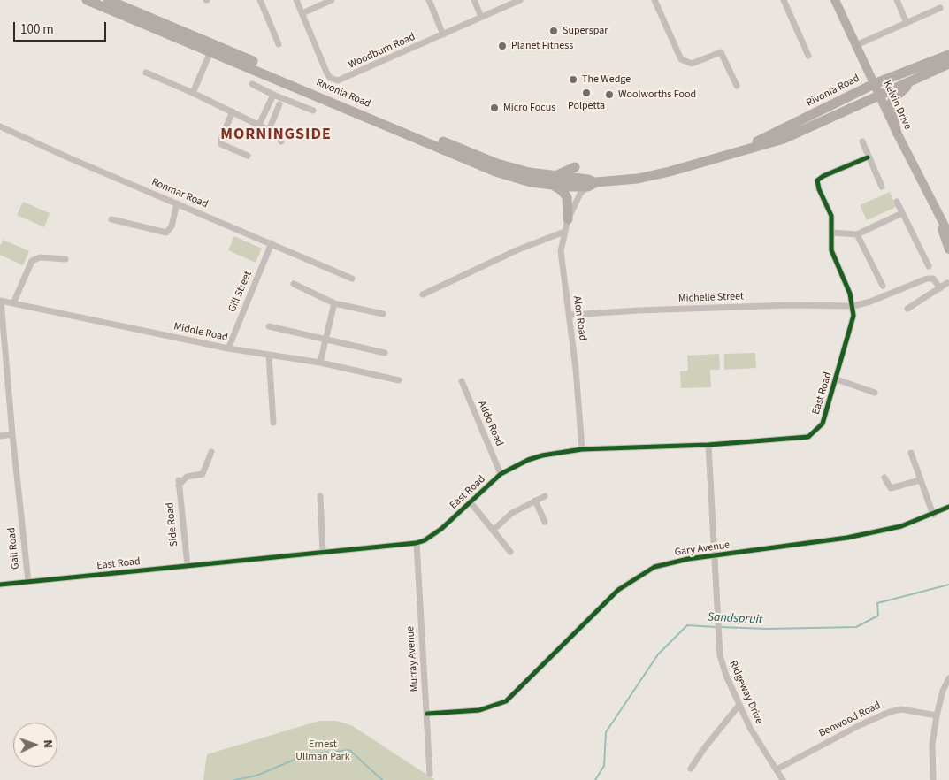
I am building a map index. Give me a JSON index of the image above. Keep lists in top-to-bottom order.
{
  "streets": {
    "main road": ["Rivonia Road", "Kelvin Drive"],
    "street": [
      "Woodburn Road",
      "Ronmar Road",
      "Gill Street",
      "Michelle Street",
      "Alon Road",
      "Middle Road",
      "East Road",
      "Addo Road",
      "Side Road",
      "Gail Road",
      "Gary Avenue",
      "Murray Avenue",
      "Ridgeway Drive",
      "Benwood Road"
    ]
  },
  "crossings": [
    ["Rivonia Road", "Kelvin Drive"],
    ["Rivonia Road", "Alon Road"],
    ["Ronmar Road", "Gill Street"],
    ["Gill Street", "Middle Road"],
    ["Michelle Street", "Alon Road"],
    ["Michelle Street", "East Road"],
    ["Alon Road", "East Road"],
    ["Middle Road", "Gail Road"],
    ["East Road", "Addo Road"],
    ["East Road", "Side Road"],
    ["East Road", "Gail Road"],
    ["East Road", "Murray Avenue"],
    ["East Road", "Ridgeway Drive"],
    ["Gary Avenue", "Murray Avenue"],
    ["Gary Avenue", "Ridgeway Drive"],
    ["Ridgeway Drive", "Benwood Road"]
  ],
  "districts": ["MORNINGSIDE"],
  "water": ["Sandspruit"],
  "parks": ["Ernest Ullman Park"],
  "places": [
    "Superspar",
    "Planet Fitness",
    "The Wedge",
    "Polpetta",
    "Woolworths Food",
    "Micro Focus"
  ],
  "scale_bar": "100 m",
  "north": "right"
}
